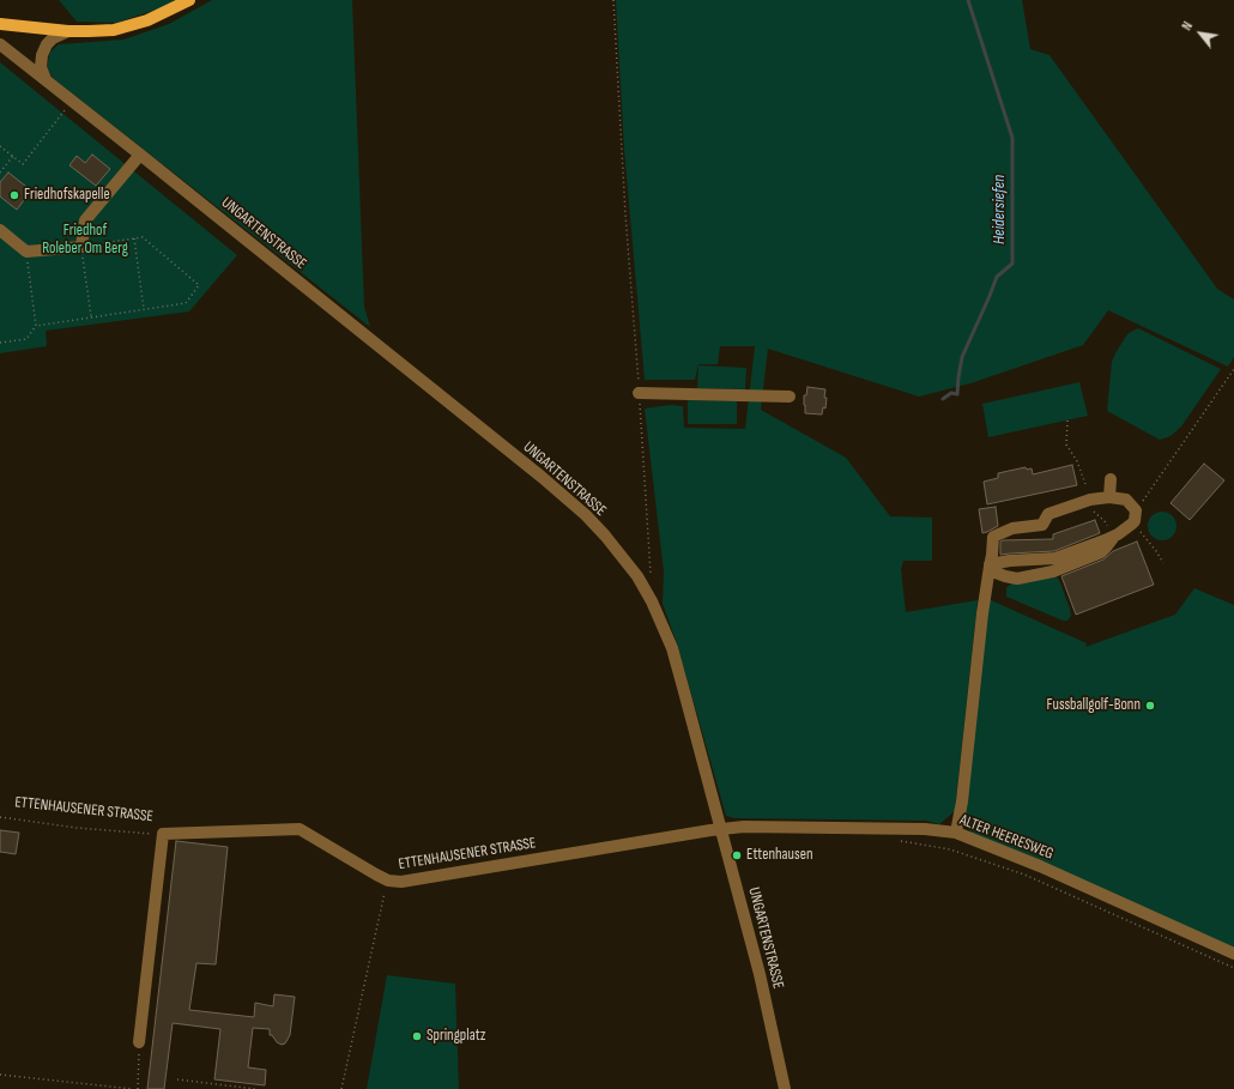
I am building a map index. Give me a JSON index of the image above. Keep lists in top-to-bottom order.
{
  "streets": {
    "street": ["UNGARTENSTRASSE", "ETTENHAUSENER STRASSE", "ALTER HEERESWEG"]
  },
  "crossings": [
    ["UNGARTENSTRASSE", "ETTENHAUSENER STRASSE"],
    ["UNGARTENSTRASSE", "ALTER HEERESWEG"],
    ["ETTENHAUSENER STRASSE", "ALTER HEERESWEG"]
  ],
  "water": ["Heidersiefen"],
  "parks": ["Friedhof Roleber Om Berg"],
  "places": [
    "Friedhofskapelle",
    "Fussballgolf-Bonn",
    "Ettenhausen",
    "Springplatz"
  ],
  "north": "top left"
}
